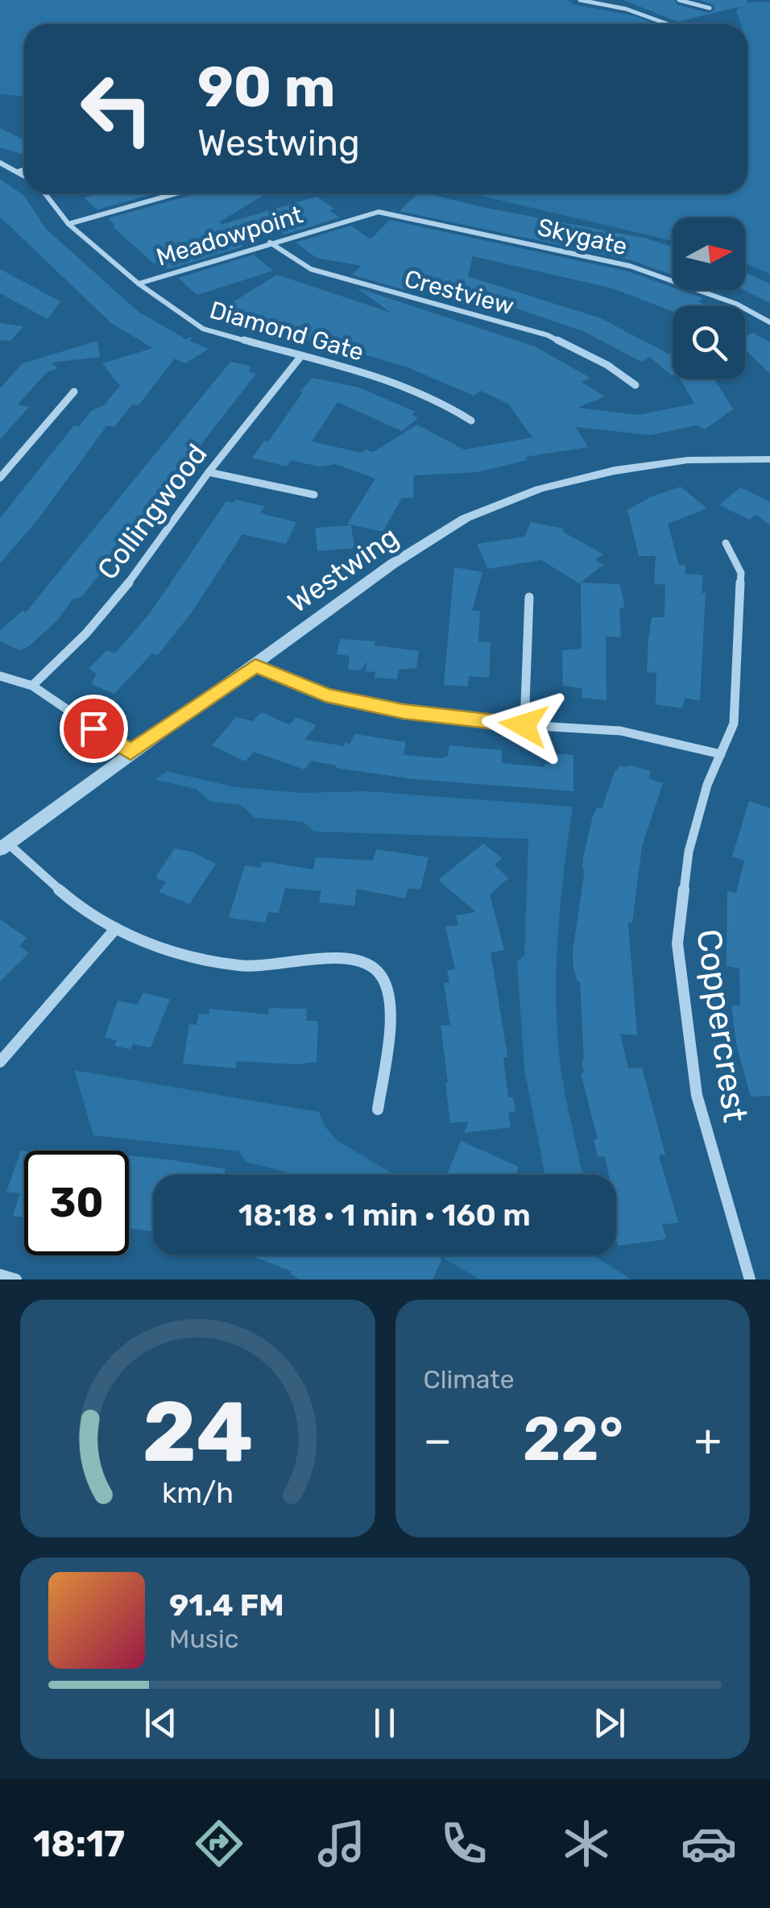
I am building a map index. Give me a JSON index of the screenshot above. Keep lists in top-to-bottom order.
{
  "streets": {
    "street": [
      "Meadowpoint",
      "Skygate",
      "Crestview",
      "Diamond Gate",
      "Collingwood",
      "Westwing",
      "Coppercrest"
    ]
  },
  "crossings": [
    ["Meadowpoint", "Skygate"],
    ["Meadowpoint", "Crestview"],
    ["Meadowpoint", "Diamond Gate"],
    ["Diamond Gate", "Collingwood"]
  ],
  "north": "right",
  "page": {
    "turn": ["90 m", "Westwing"],
    "limit": "30",
    "trip": "18:18 · 1 min · 160 m",
    "tile": "Climate",
    "heat": ["−", "22°", "+"],
    "song": ["91.4 FM", "Music"],
    "tabs": "18:17",
    "gauge": ["24", "km/h"]
  }
}
